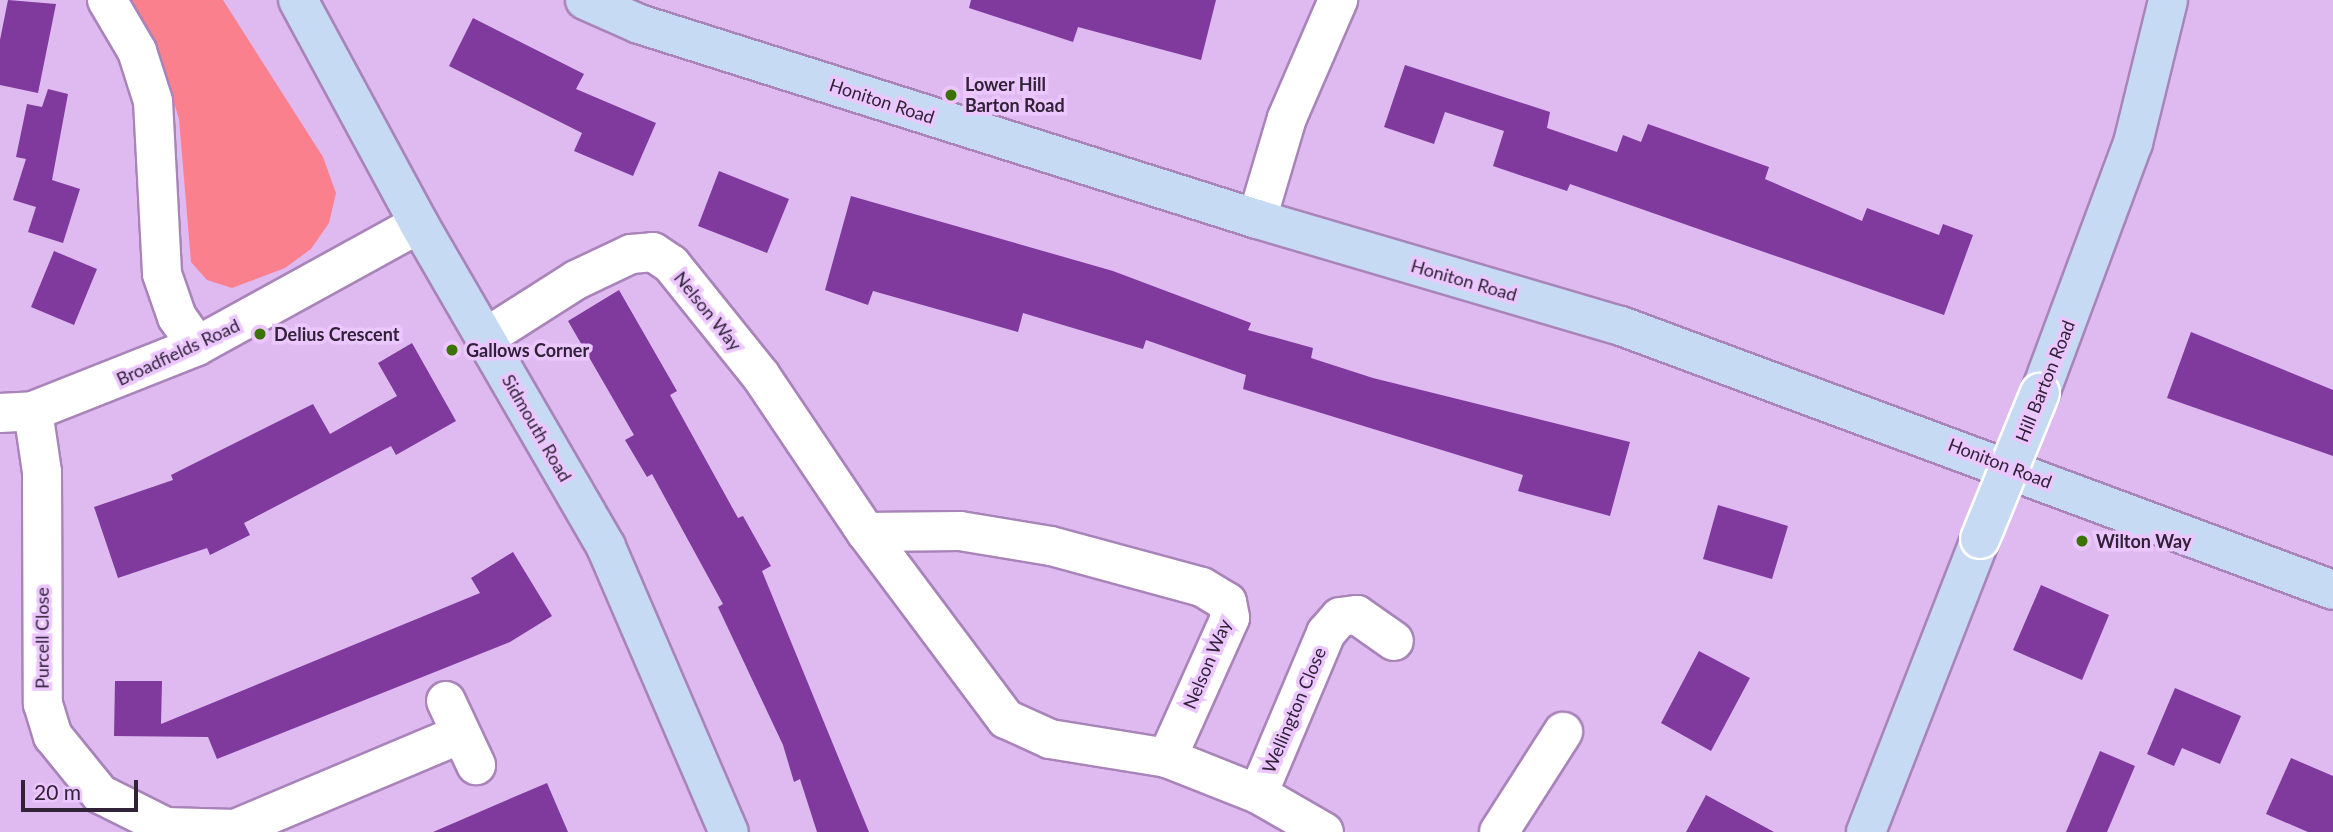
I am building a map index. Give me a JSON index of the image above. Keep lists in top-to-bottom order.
{
  "streets": {
    "main road": ["Honiton Road", "Hill Barton Road", "Sidmouth Road"],
    "street": [
      "Nelson Way",
      "Broadfields Road",
      "Purcell Close",
      "Wellington Close"
    ]
  },
  "crossings": [
    ["Nelson Way", "Sidmouth Road"],
    ["Nelson Way", "Wellington Close"],
    ["Broadfields Road", "Sidmouth Road"],
    ["Broadfields Road", "Purcell Close"]
  ],
  "places": [
    "Lower Hill Barton Road",
    "Delius Crescent",
    "Gallows Corner",
    "Wilton Way"
  ],
  "scale_bar": "20 m"
}
